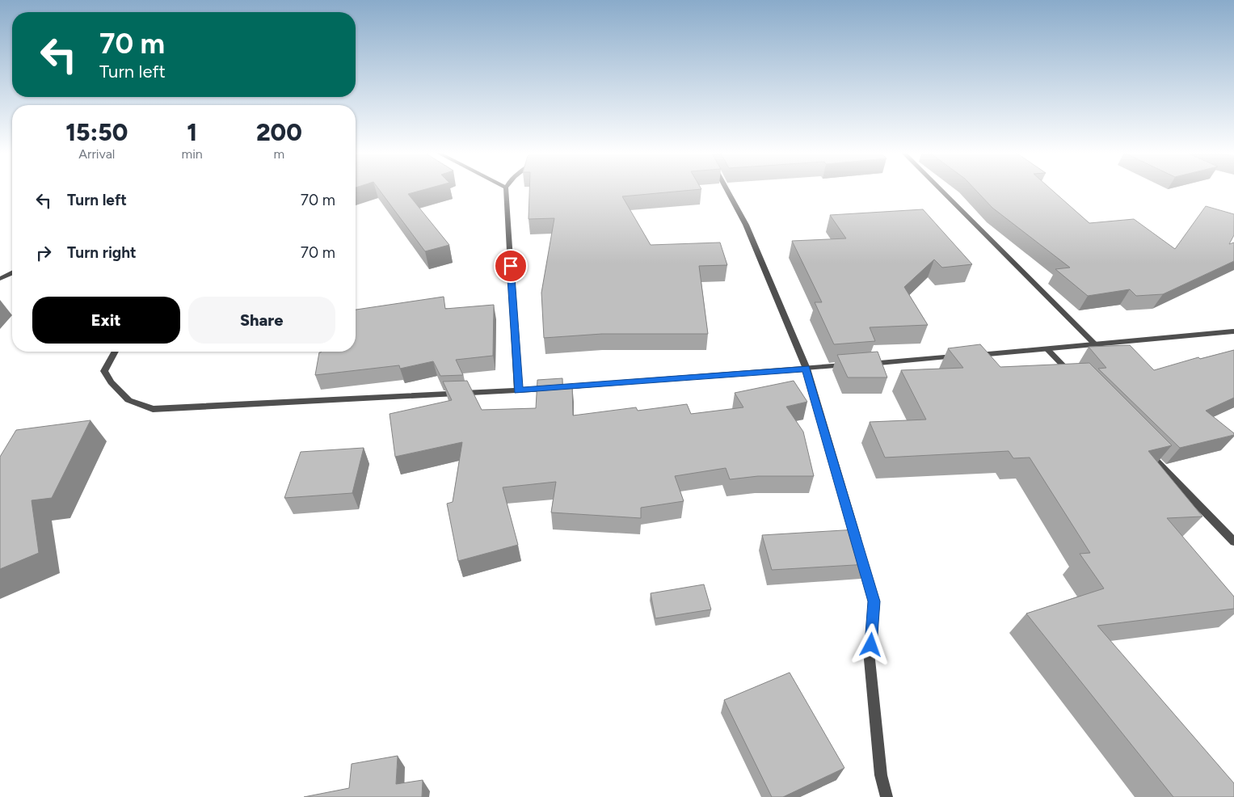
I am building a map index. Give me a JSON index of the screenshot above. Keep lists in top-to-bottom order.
{
  "page": {
    "turn": ["70 m", "Turn left"],
    "eta": [
      "15:50",
      "Arrival",
      "1",
      "min",
      "200",
      "m"
    ],
    "list": [
      {
        "name": "Turn left",
        "value": "70 m"
      },
      {
        "name": "Turn right",
        "value": "70 m"
      }
    ],
    "buttons": ["Exit", "Share"]
  }
}
